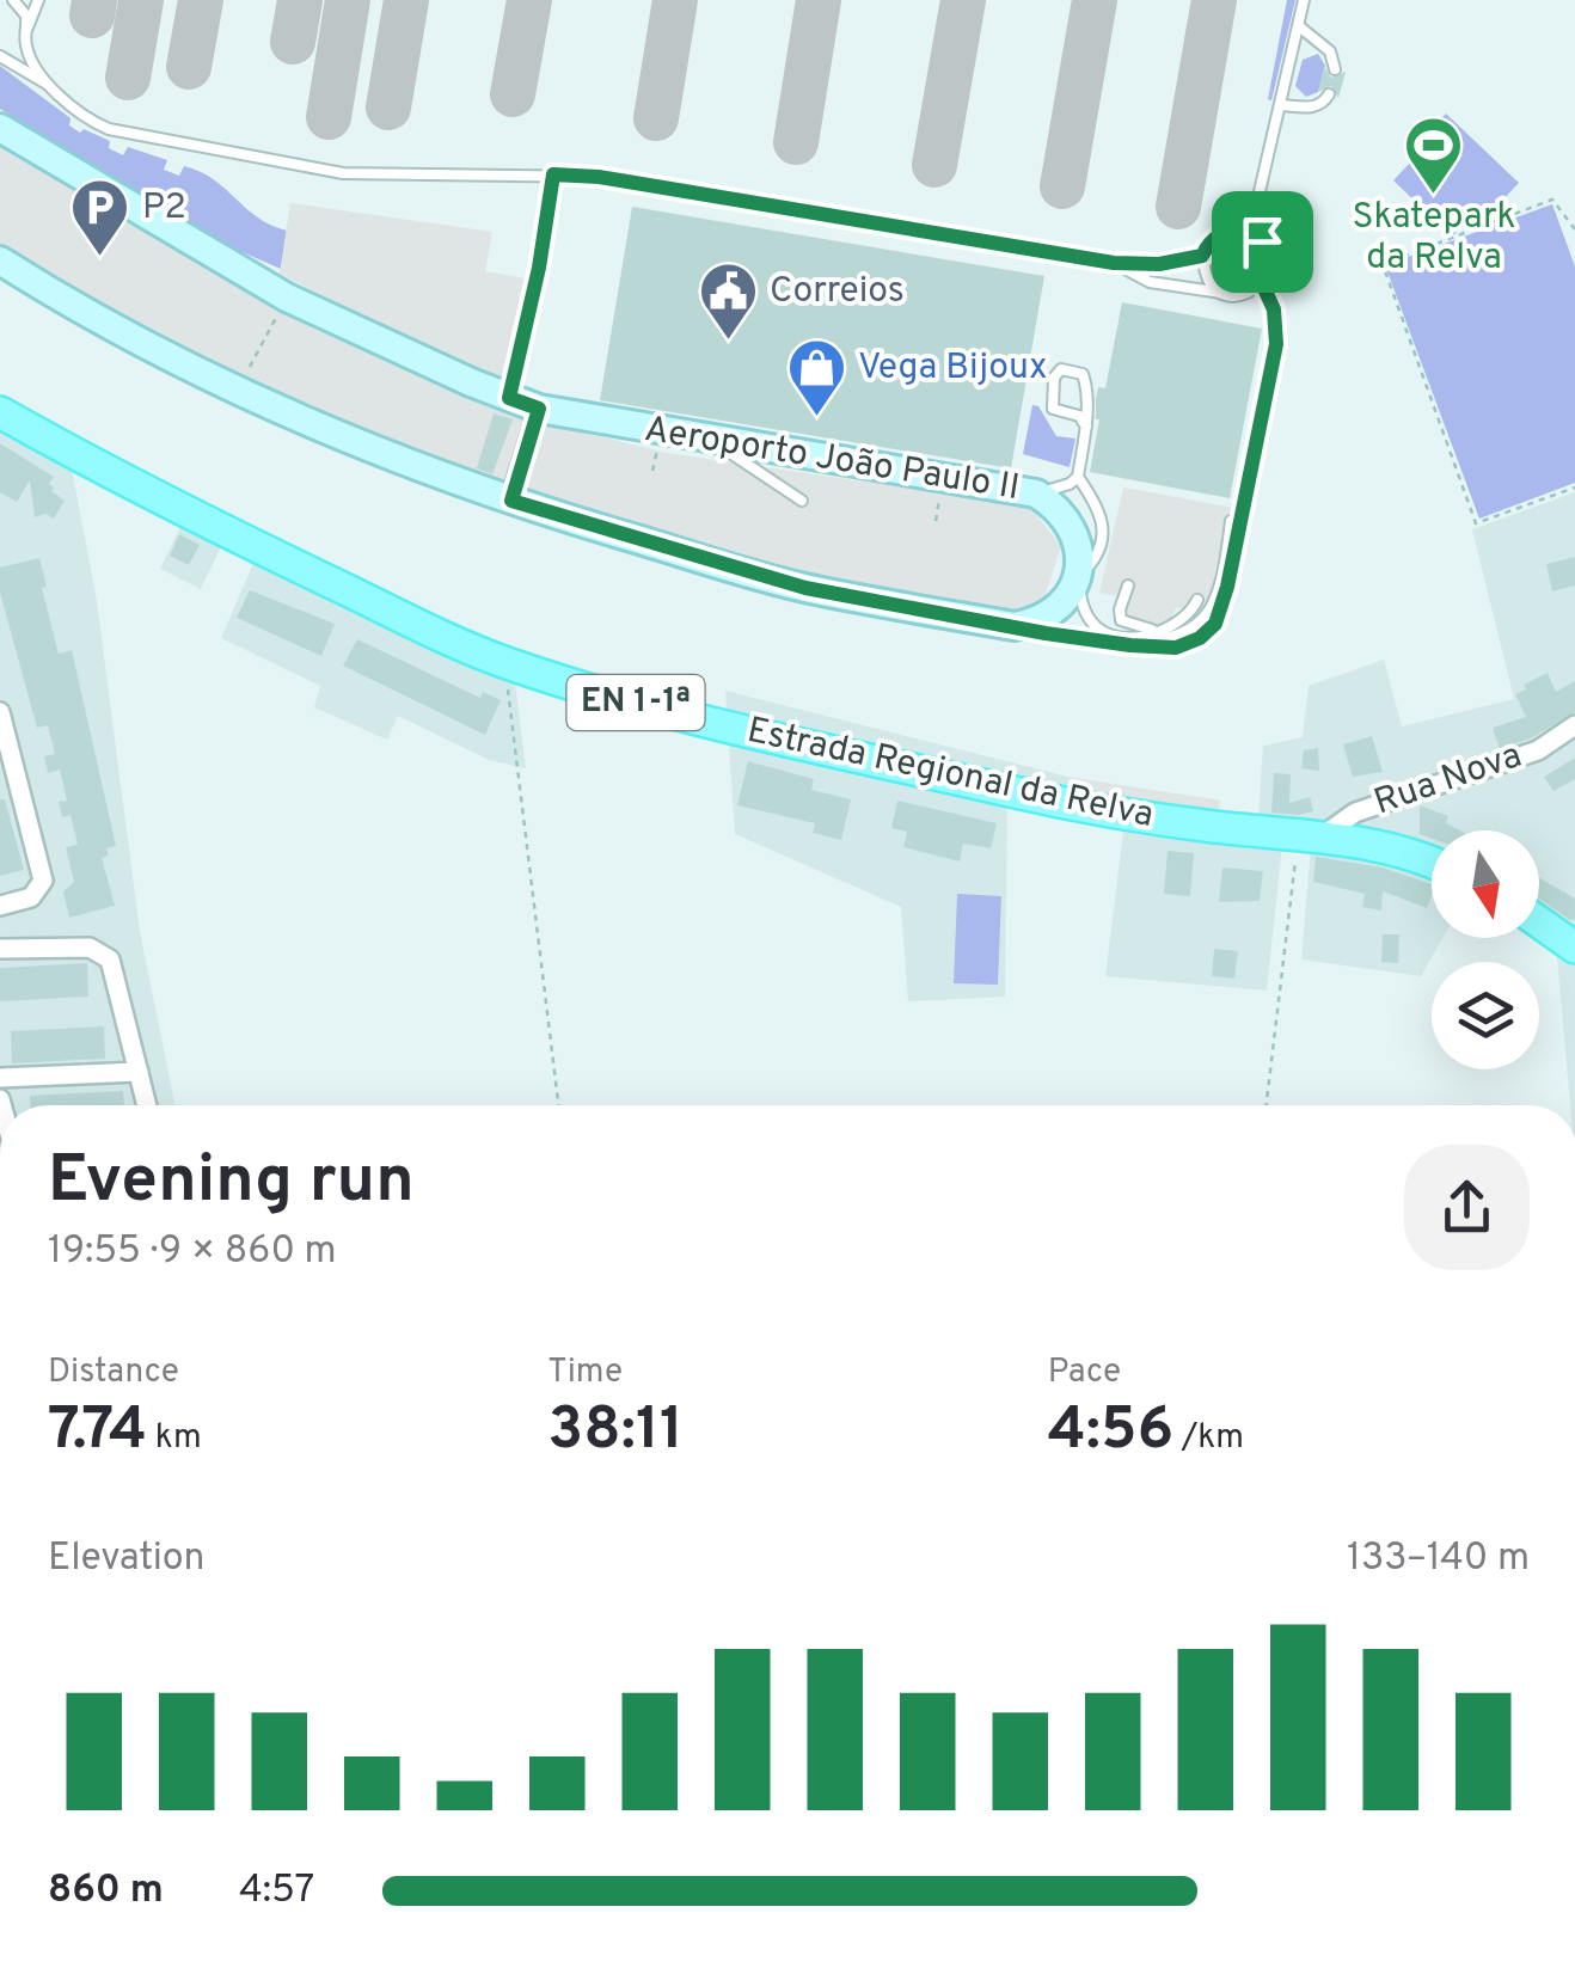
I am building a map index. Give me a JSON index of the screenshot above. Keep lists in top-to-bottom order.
{
  "streets": {
    "main road": ["Aeroporto João Paulo II", "EN 1-1ª", "Estrada Regional da Relva"],
    "street": ["Rua Nova"]
  },
  "crossings": [
    ["EN 1-1ª", "Estrada Regional da Relva"],
    ["EN 1-1ª", "Rua Nova"],
    ["Estrada Regional da Relva", "Rua Nova"]
  ],
  "places": {
    "sports": ["Skatepark da Relva"],
    "parking": ["P2"],
    "public building": ["Correios"],
    "shop": ["Vega Bijoux"]
  },
  "north": "bottom",
  "page": {
    "heading": ["Evening run", "19:55 · 9 × 860 m"],
    "stats": [
      ["Distance", "7.74 km"],
      ["Time", "38:11"],
      ["Pace", "4:56 /km"]
    ],
    "chart": ["Elevation", "133–140 m"],
    "list": [
      {
        "name": "860 m",
        "note": "4:57"
      }
    ]
  }
}
